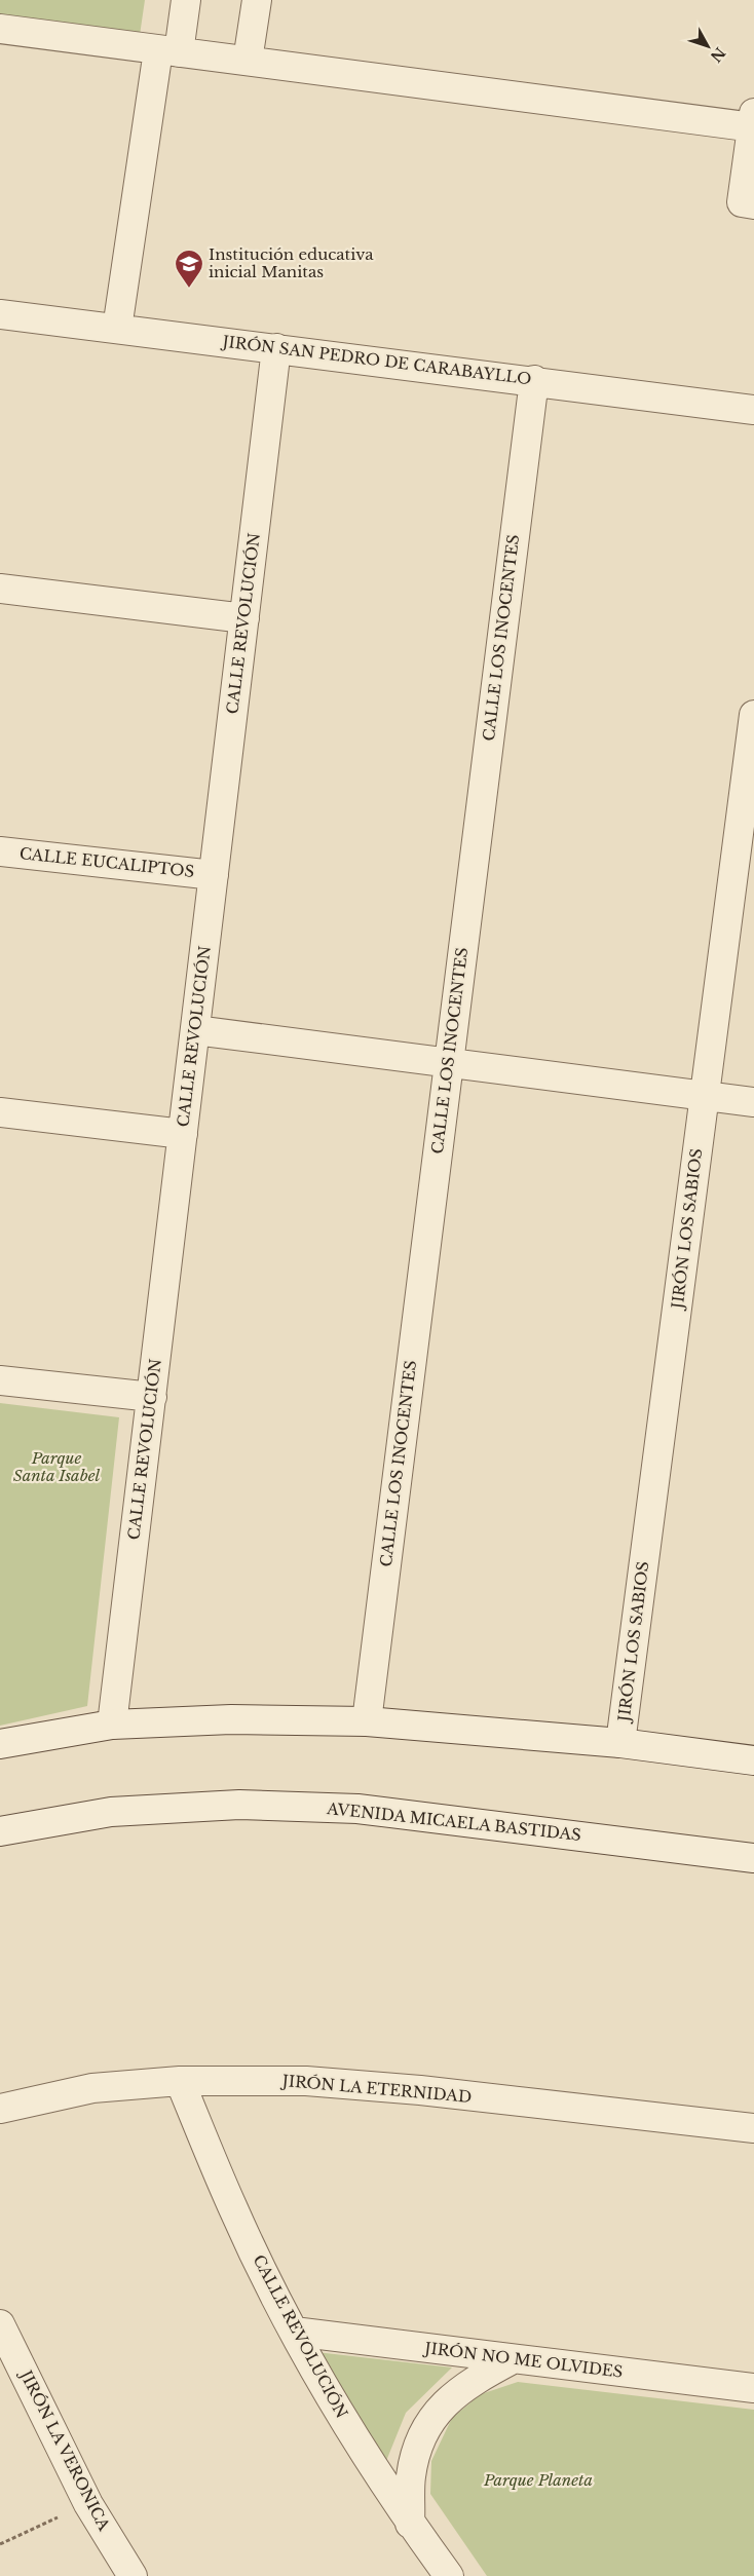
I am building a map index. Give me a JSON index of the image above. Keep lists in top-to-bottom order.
{
  "streets": {
    "street": [
      "JIRÓN SAN PEDRO DE CARABAYLLO",
      "CALLE REVOLUCIÓN",
      "CALLE LOS INOCENTES",
      "CALLE EUCALIPTOS",
      "JIRÓN LOS SABIOS",
      "AVENIDA MICAELA BASTIDAS",
      "JIRÓN LA ETERNIDAD",
      "JIRÓN NO ME OLVIDES",
      "JIRÓN LA VERONICA"
    ]
  },
  "crossings": [
    ["JIRÓN SAN PEDRO DE CARABAYLLO", "CALLE REVOLUCIÓN"],
    ["JIRÓN SAN PEDRO DE CARABAYLLO", "CALLE LOS INOCENTES"],
    ["CALLE REVOLUCIÓN", "CALLE EUCALIPTOS"],
    ["CALLE REVOLUCIÓN", "JIRÓN LA ETERNIDAD"],
    ["CALLE REVOLUCIÓN", "JIRÓN NO ME OLVIDES"]
  ],
  "parks": ["Parque Santa Isabel", "Parque Planeta"],
  "places": {
    "school or university": ["Institución educativa inicial Manitas"]
  },
  "north": "bottom right"
}
